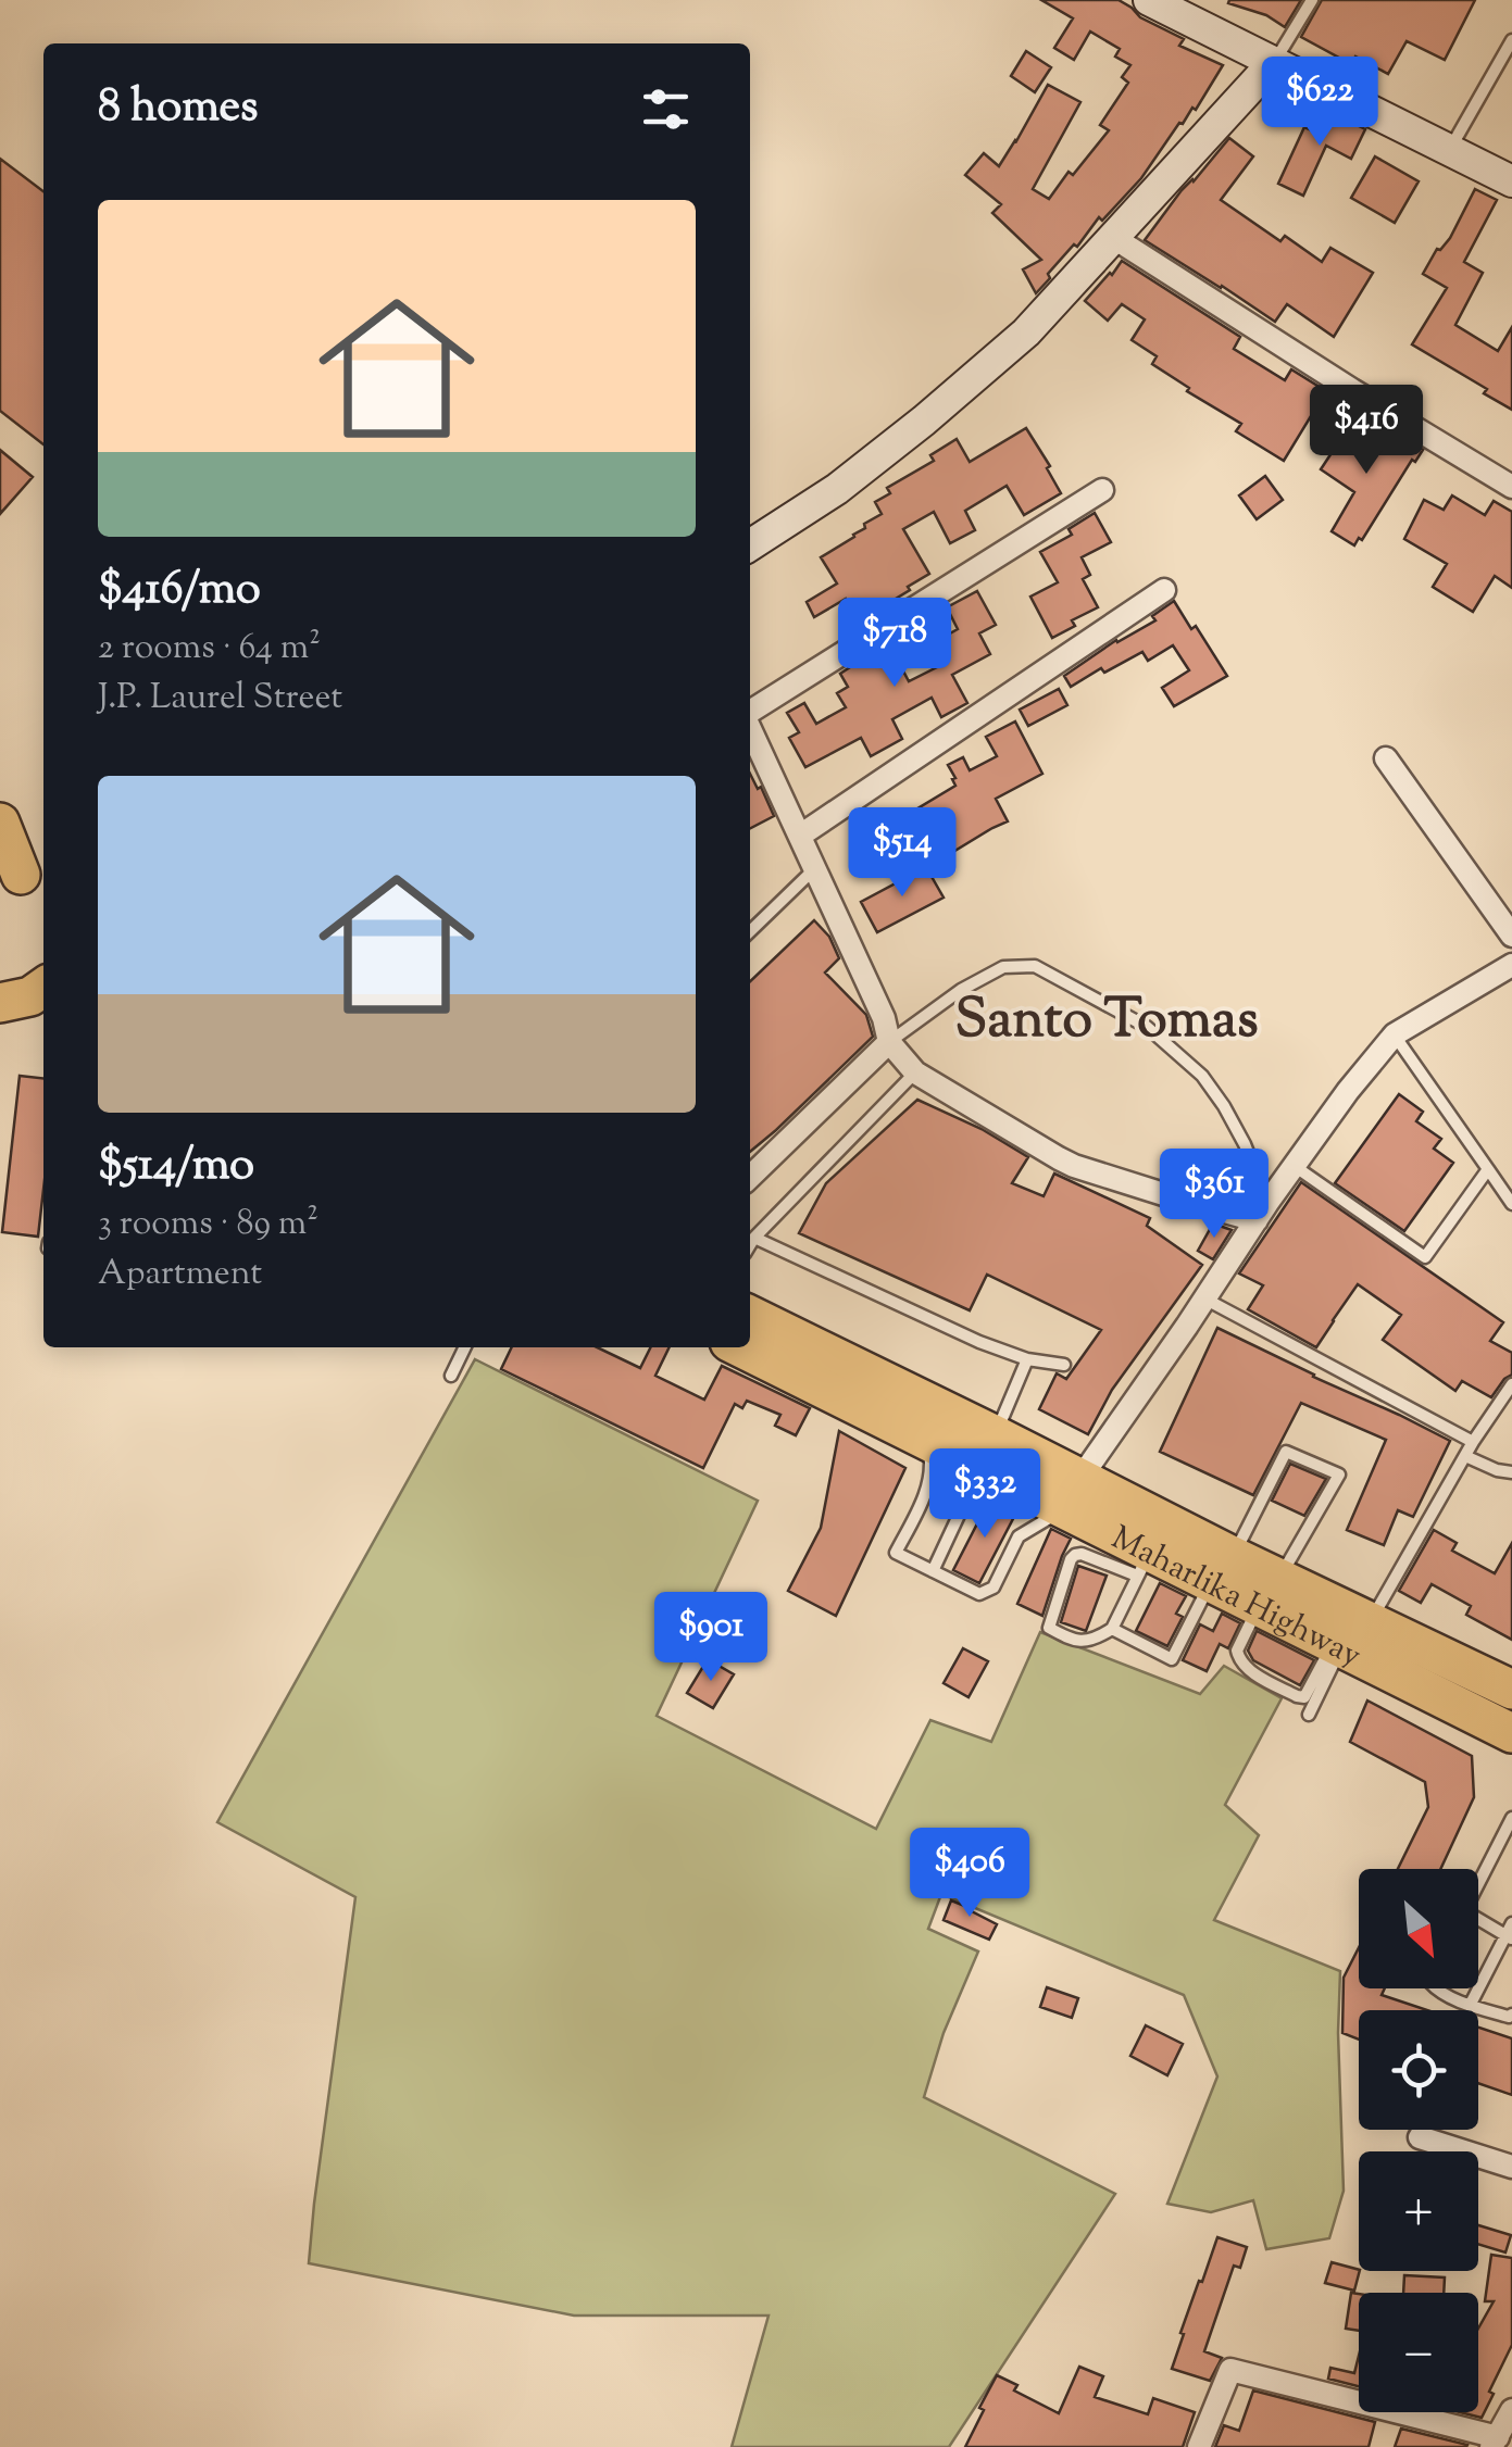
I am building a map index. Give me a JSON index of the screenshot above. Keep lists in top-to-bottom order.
{
  "streets": {
    "highway": ["Maharlika Highway"]
  },
  "districts": ["Santo Tomas"],
  "north": "bottom right",
  "page": {
    "heading": "8 homes",
    "price": [
      "$622",
      "$416",
      "$718",
      "$514",
      "$361",
      "$332",
      "$901",
      "$406"
    ],
    "list": [
      {
        "name": "$416/mo",
        "note": "2 rooms · 64 m² · J.P. Laurel Street"
      },
      {
        "name": "$514/mo",
        "note": "3 rooms · 89 m² · Apartment"
      }
    ],
    "map_buttons": ["+", "−"]
  }
}
